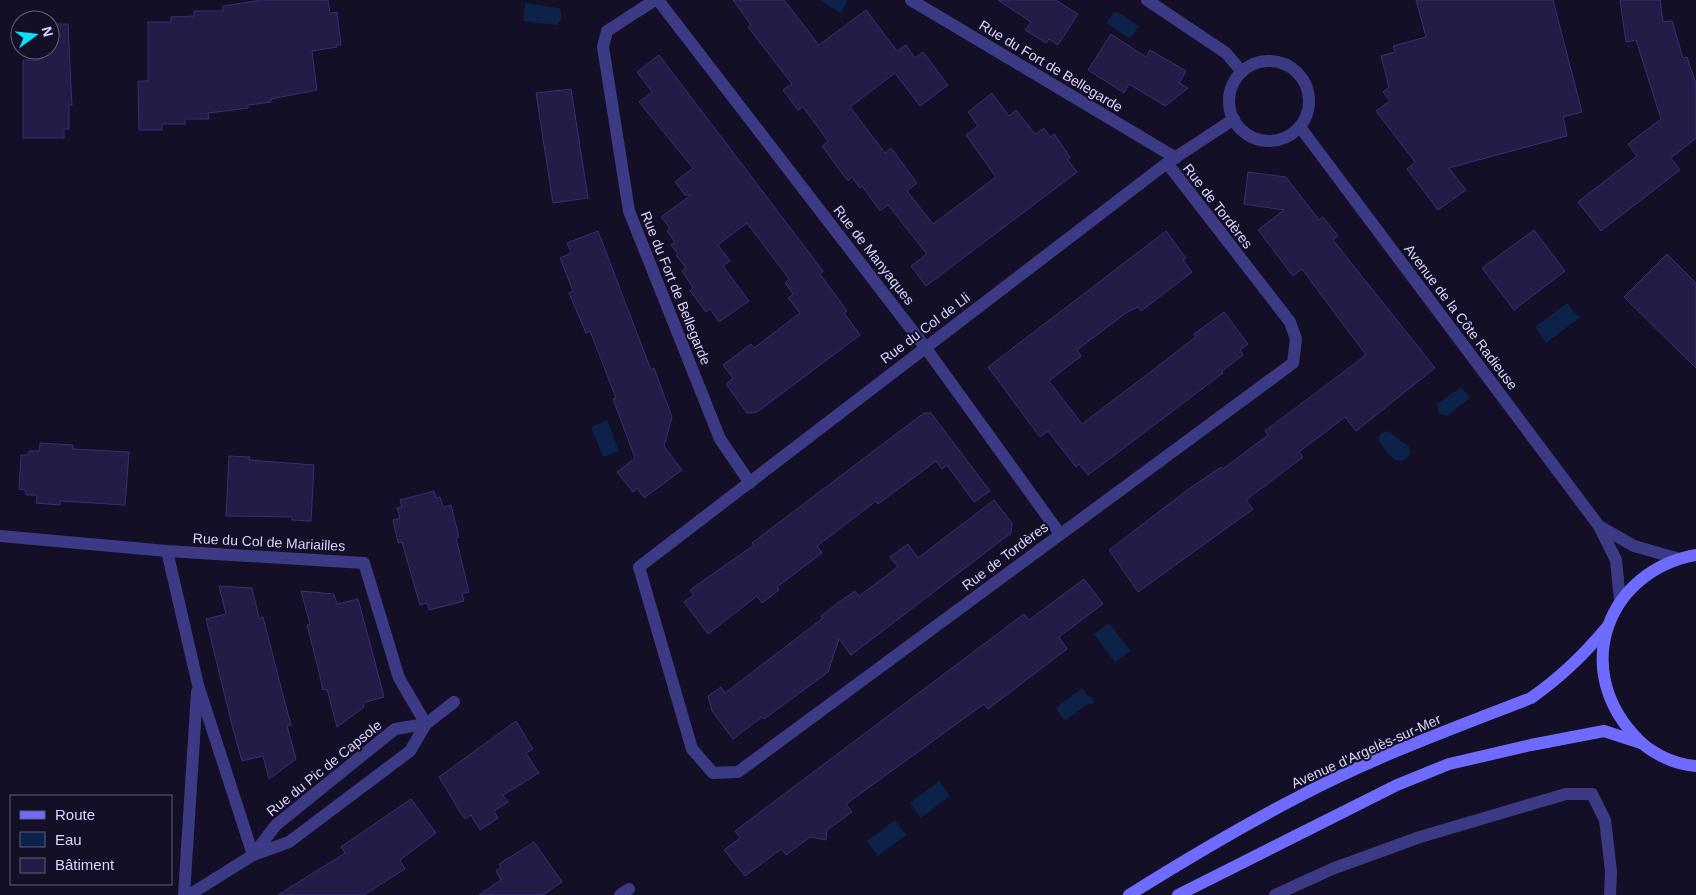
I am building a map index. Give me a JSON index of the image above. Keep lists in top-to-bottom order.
{
  "streets": {
    "main road": ["Avenue d'Argelès-sur-Mer"],
    "street": [
      "Rue du Fort de Bellegarde",
      "Rue de Tordères",
      "Rue de Manyaques",
      "Avenue de la Côte Radieuse",
      "Rue du Col de Lli",
      "Rue du Col de Mariailles",
      "Rue du Pic de Capsole"
    ]
  },
  "crossings": [
    ["Rue du Fort de Bellegarde", "Rue de Tordères"],
    ["Rue du Fort de Bellegarde", "Rue de Manyaques"],
    ["Rue du Fort de Bellegarde", "Rue du Col de Lli"],
    ["Rue de Tordères", "Rue de Manyaques"],
    ["Rue de Tordères", "Rue du Col de Lli"],
    ["Rue de Manyaques", "Rue du Col de Lli"],
    ["Avenue de la Côte Radieuse", "Rue du Col de Lli"],
    ["Rue du Col de Mariailles", "Rue du Pic de Capsole"]
  ],
  "legend": ["Route", "Eau", "Bâtiment"],
  "north": "right"
}
